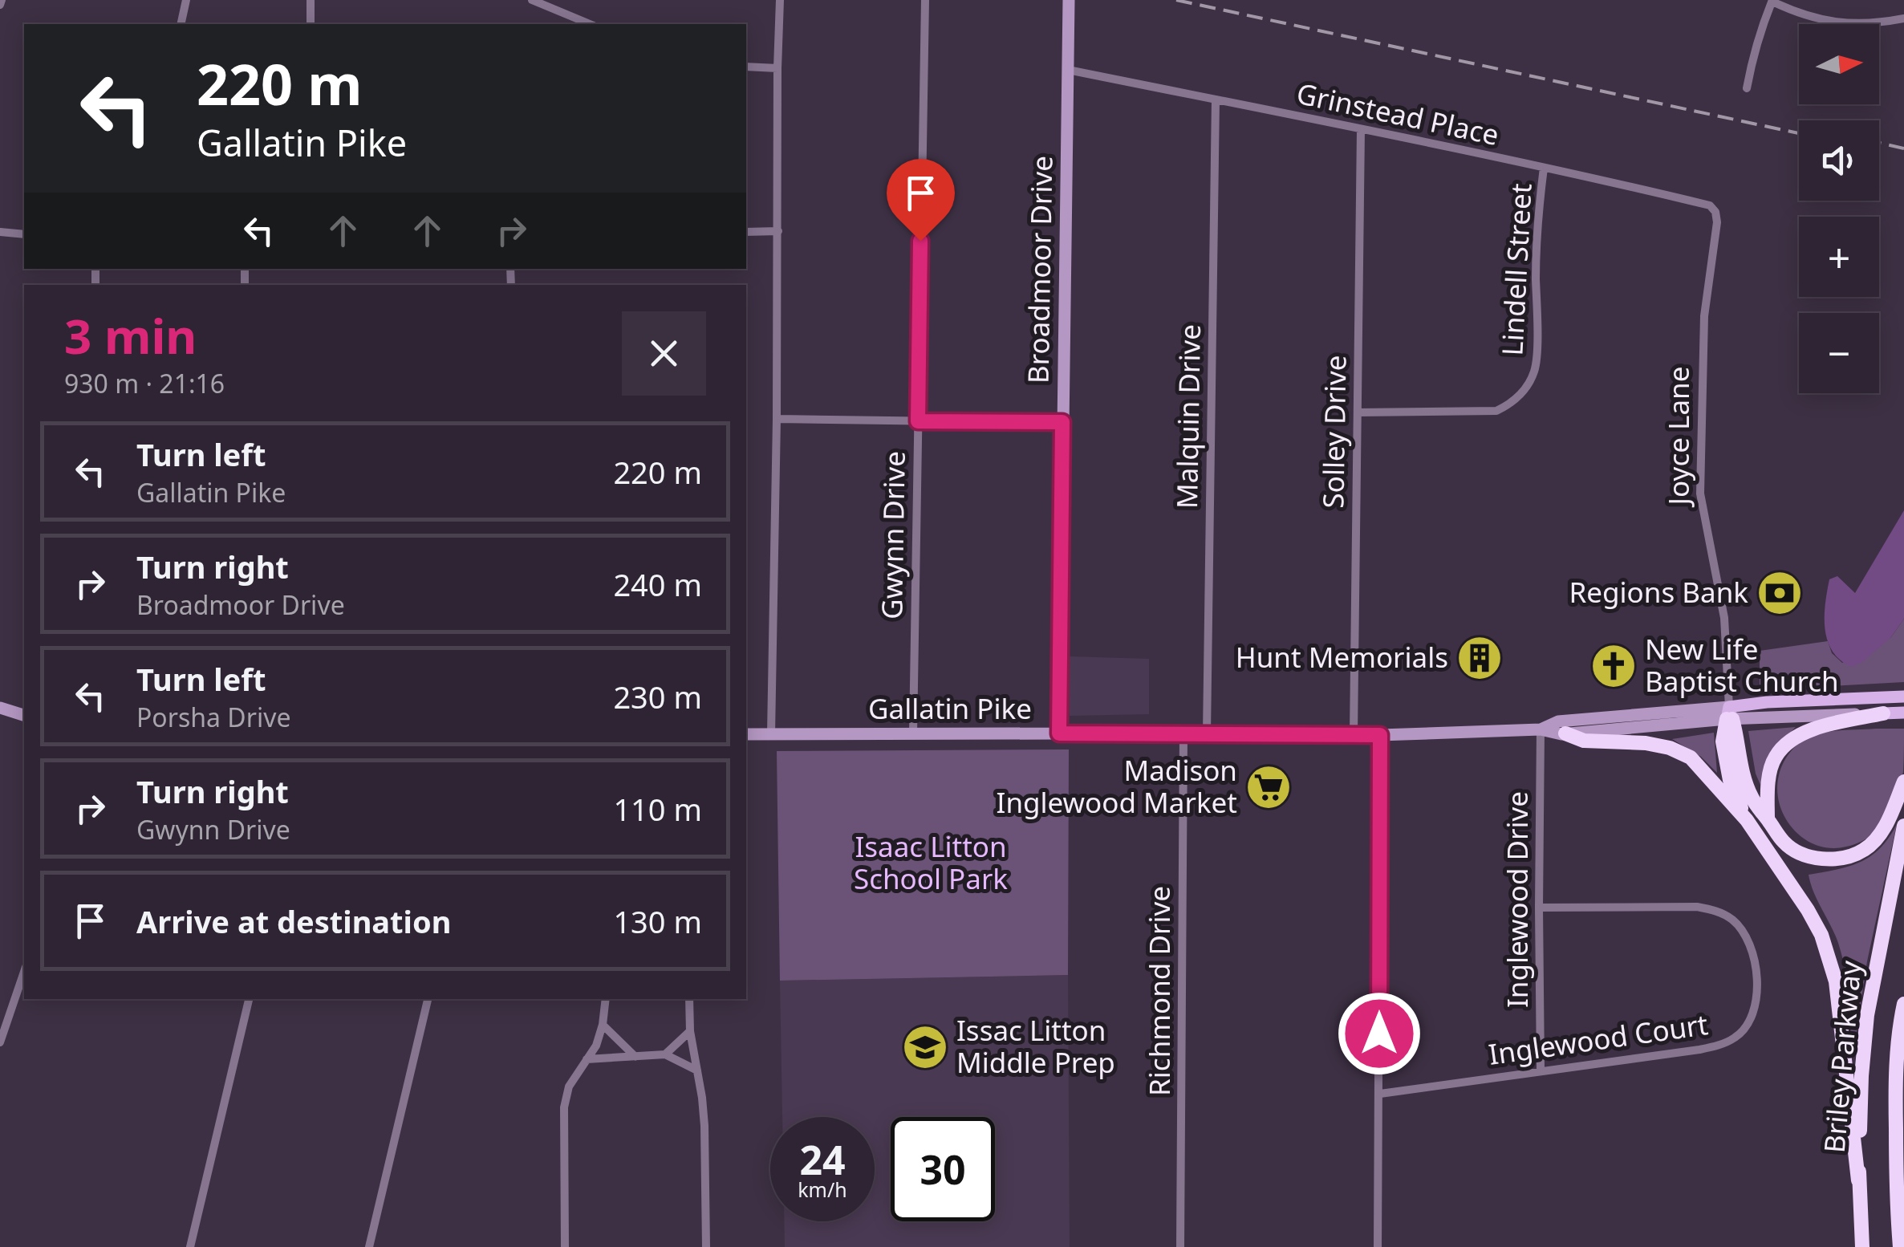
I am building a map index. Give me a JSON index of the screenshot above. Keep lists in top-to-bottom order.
{
  "streets": {
    "highway": ["Briley Parkway"],
    "main road": ["Broadmoor Drive", "Gallatin Pike"],
    "street": [
      "Grinstead Place",
      "Lindell Street",
      "Malquin Drive",
      "Solley Drive",
      "Joyce Lane",
      "Gwynn Drive",
      "Inglewood Drive",
      "Richmond Drive",
      "Inglewood Court"
    ]
  },
  "crossings": [
    ["Grinstead Place", "Broadmoor Drive"],
    ["Grinstead Place", "Lindell Street"],
    ["Grinstead Place", "Malquin Drive"],
    ["Grinstead Place", "Solley Drive"],
    ["Grinstead Place", "Joyce Lane"],
    ["Broadmoor Drive", "Gallatin Pike"],
    ["Lindell Street", "Solley Drive"],
    ["Malquin Drive", "Gallatin Pike"],
    ["Solley Drive", "Gallatin Pike"],
    ["Joyce Lane", "Gallatin Pike"],
    ["Gwynn Drive", "Gallatin Pike"],
    ["Gallatin Pike", "Inglewood Drive"],
    ["Gallatin Pike", "Richmond Drive"],
    ["Inglewood Drive", "Inglewood Court"]
  ],
  "parks": ["Isaac Litton School Park"],
  "places": {
    "bank": ["Regions Bank"],
    "building": ["Hunt Memorials"],
    "church": ["New Life Baptist Church"],
    "supermarket": ["Madison Inglewood Market"],
    "school or university": ["Issac Litton Middle Prep"]
  },
  "north": "right",
  "page": {
    "map_buttons": ["+", "−"],
    "turn": ["220 m", "Gallatin Pike"],
    "heading": ["3 min", "930 m · 21:16"],
    "list": [
      {
        "name": "Turn left",
        "note": "Gallatin Pike",
        "value": "220 m"
      },
      {
        "name": "Turn right",
        "note": "Broadmoor Drive",
        "value": "240 m"
      },
      {
        "name": "Turn left",
        "note": "Porsha Drive",
        "value": "230 m"
      },
      {
        "name": "Turn right",
        "note": "Gwynn Drive",
        "value": "110 m"
      },
      {
        "name": "Arrive at destination",
        "value": "130 m"
      }
    ],
    "speed": "24 km/h",
    "limit": "30"
  }
}
